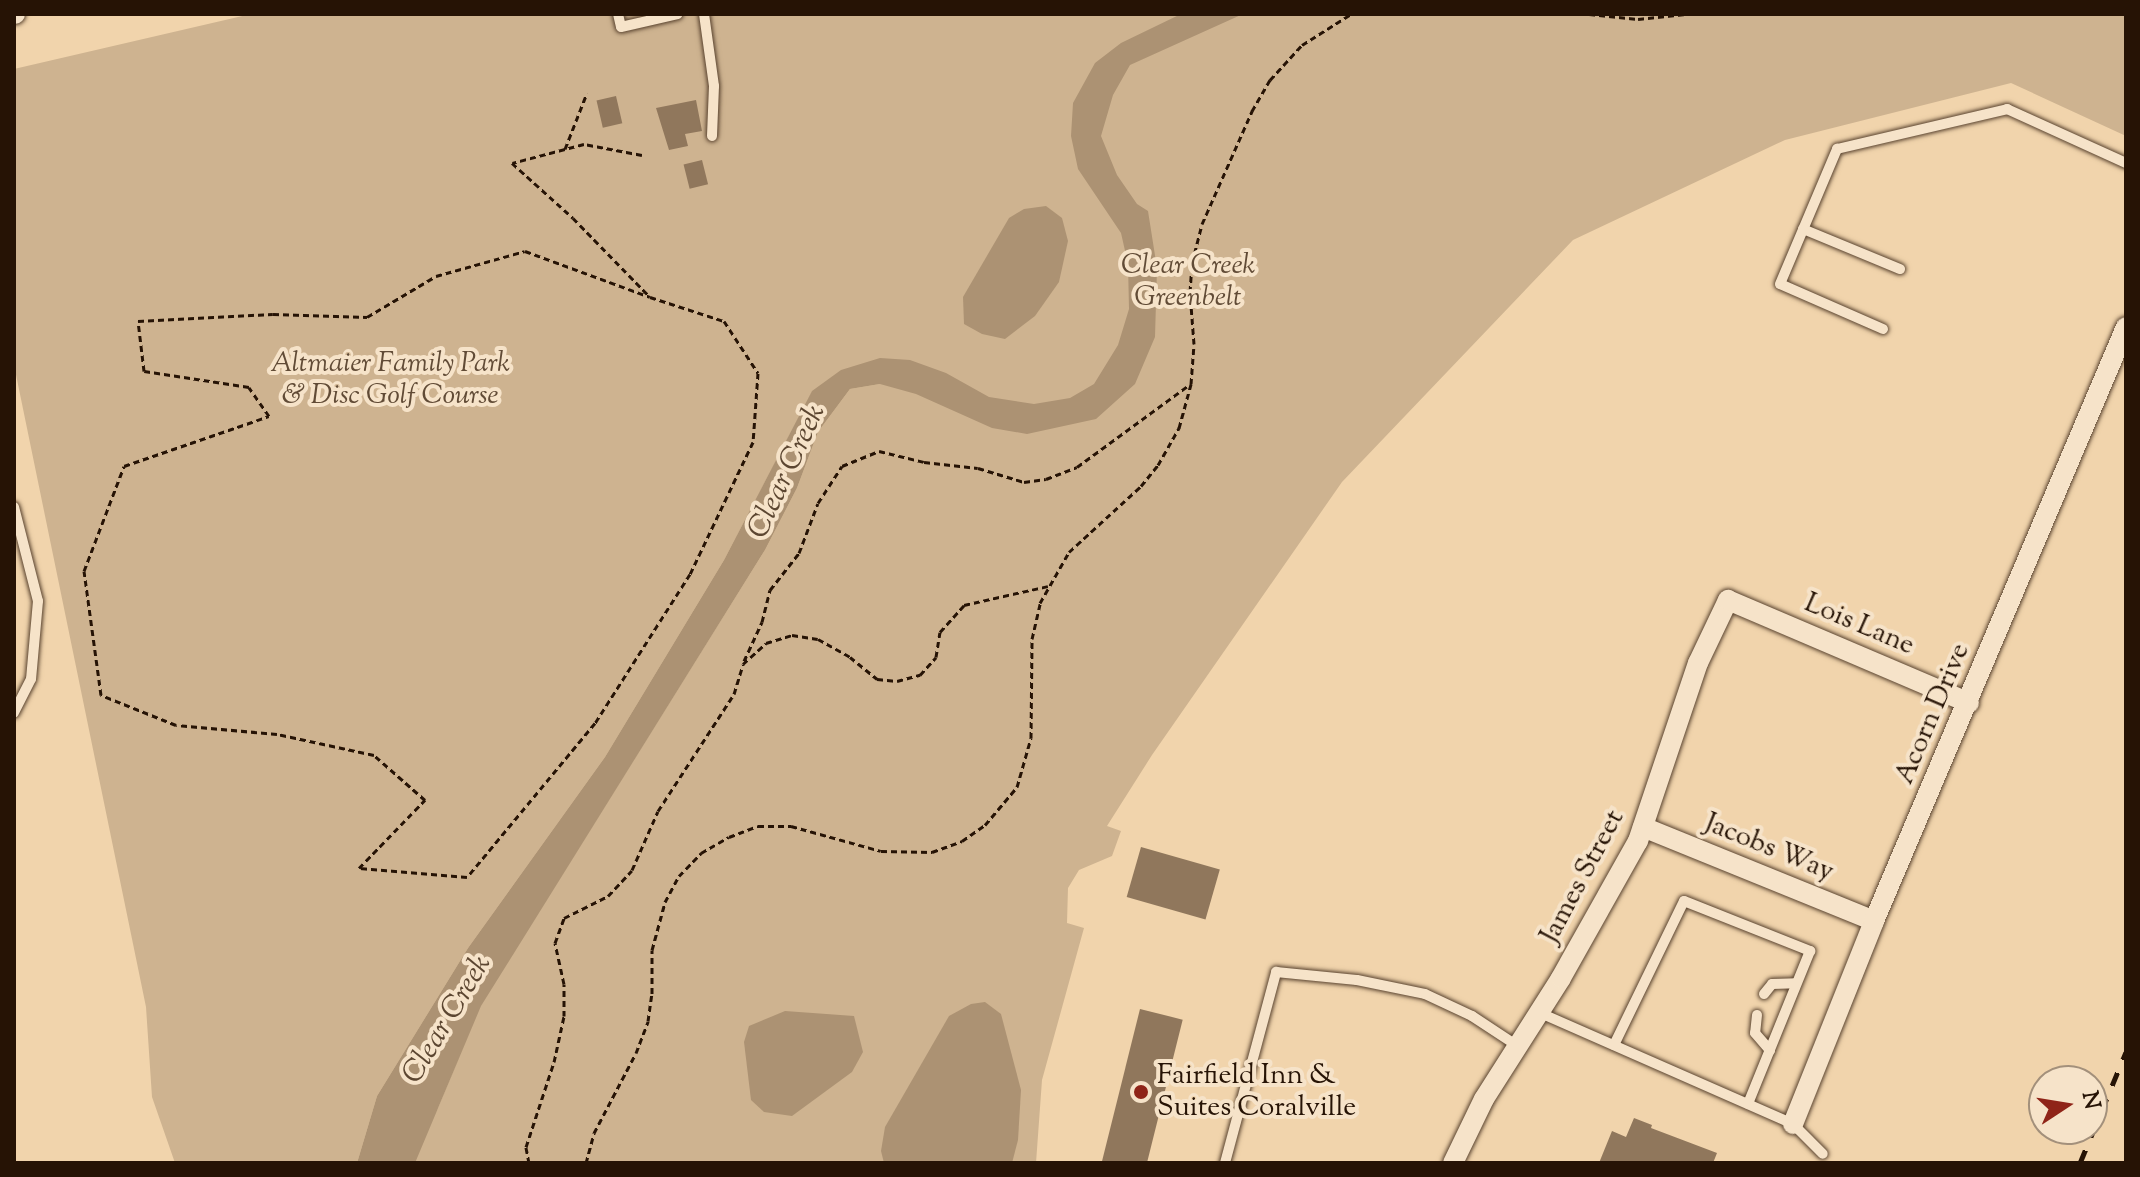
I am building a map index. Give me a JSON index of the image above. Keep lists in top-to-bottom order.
{
  "streets": {
    "street": [
      "Lois Lane",
      "Acorn Drive",
      "Jacobs Way",
      "James Street"
    ]
  },
  "crossings": [
    ["Lois Lane", "Acorn Drive"],
    ["Lois Lane", "James Street"],
    ["Acorn Drive", "Jacobs Way"],
    ["Jacobs Way", "James Street"]
  ],
  "water": ["Clear Creek"],
  "parks": ["Clear Creek Greenbelt", "Altmaier Family Park & Disc Golf Course"],
  "places": ["Fairfield Inn & Suites Coralville"],
  "north": "right"
}
